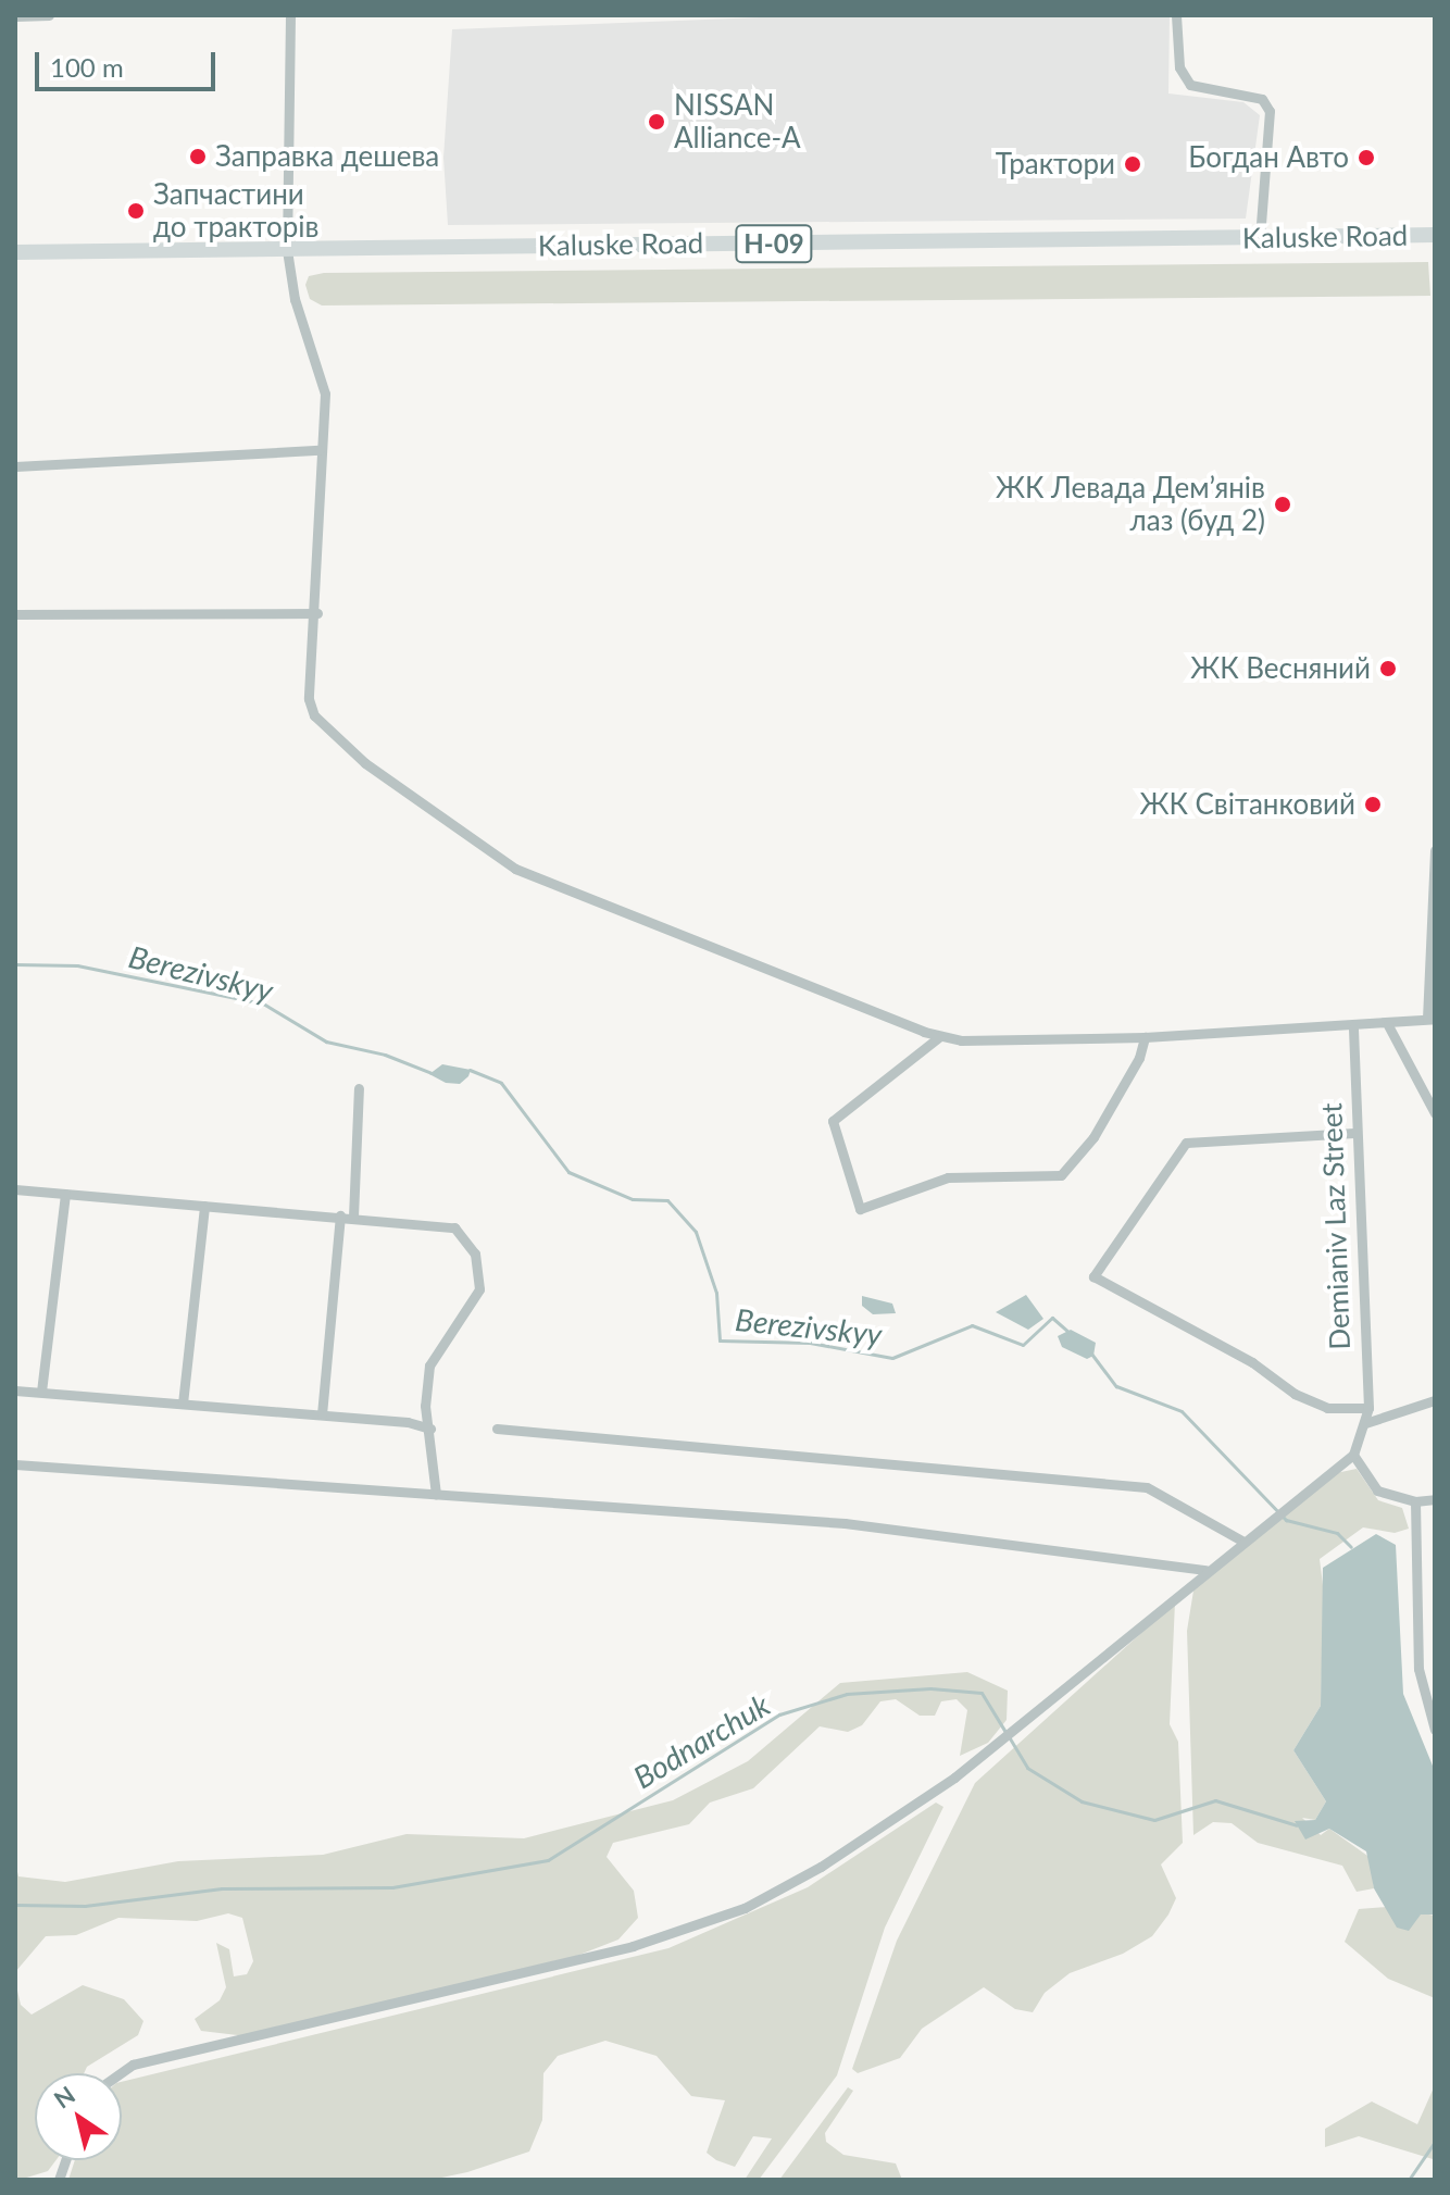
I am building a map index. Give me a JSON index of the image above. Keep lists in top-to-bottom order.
{
  "streets": {
    "main road": ["Kaluske Road", "Н-09"],
    "street": ["Demianiv Laz Street"]
  },
  "water": ["Berezivskyy", "Bodnarchuk"],
  "places": [
    "NISSAN Alliance-A",
    "Заправка дешева",
    "Богдан Авто",
    "Трактори",
    "Запчастини до тракторів",
    "ЖК Левада Дем’янів лаз (буд 2)",
    "ЖК Весняний",
    "ЖК Світанковий"
  ],
  "scale_bar": "100 m",
  "north": "top left"
}
